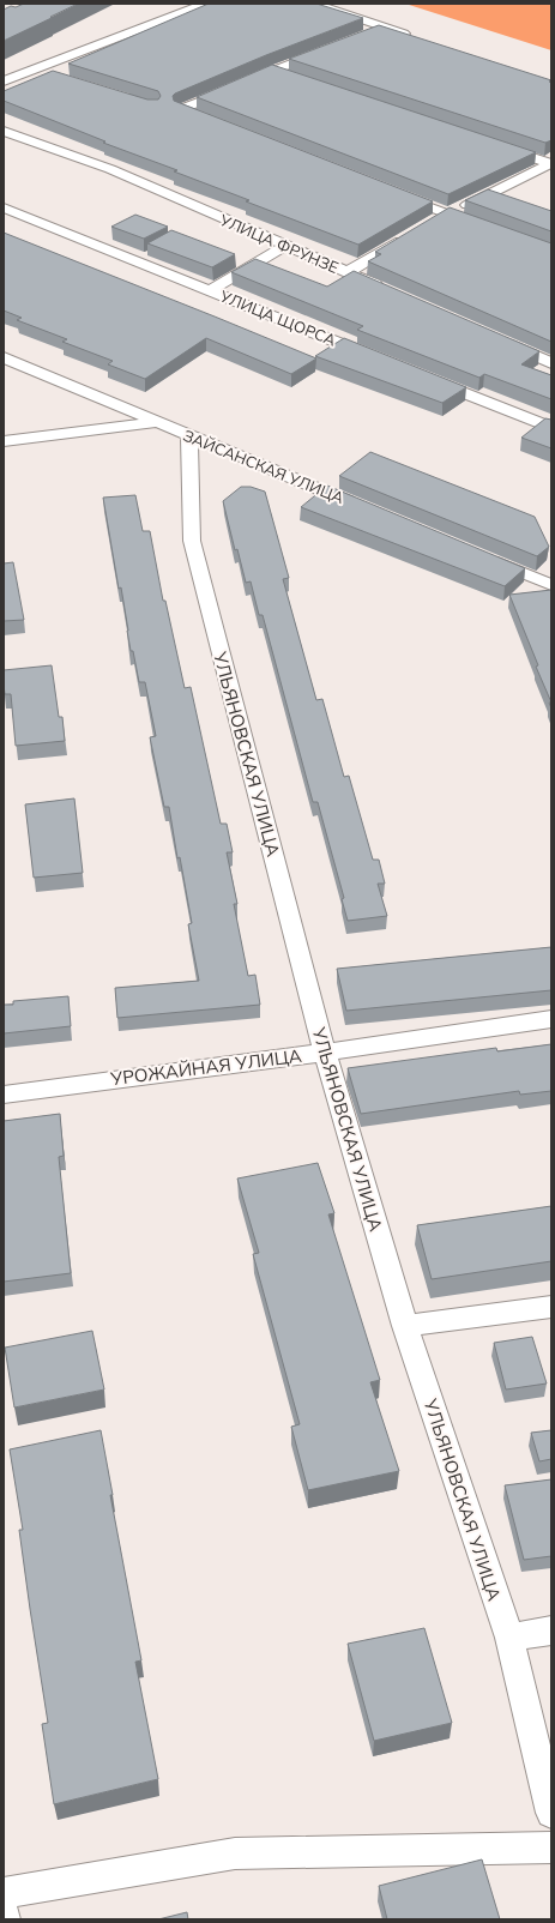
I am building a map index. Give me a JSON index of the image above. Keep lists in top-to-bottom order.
{
  "streets": {
    "street": [
      "УЛИЦА ФРУНЗЕ",
      "УЛИЦА ЩОРСА",
      "ЗАЙСАНСКАЯ УЛИЦА",
      "УЛЬЯНОВСКАЯ УЛИЦА",
      "УРОЖАЙНАЯ УЛИЦА"
    ]
  },
  "crossings": [
    ["ЗАЙСАНСКАЯ УЛИЦА", "УЛЬЯНОВСКАЯ УЛИЦА"],
    ["УЛЬЯНОВСКАЯ УЛИЦА", "УРОЖАЙНАЯ УЛИЦА"]
  ]
}
